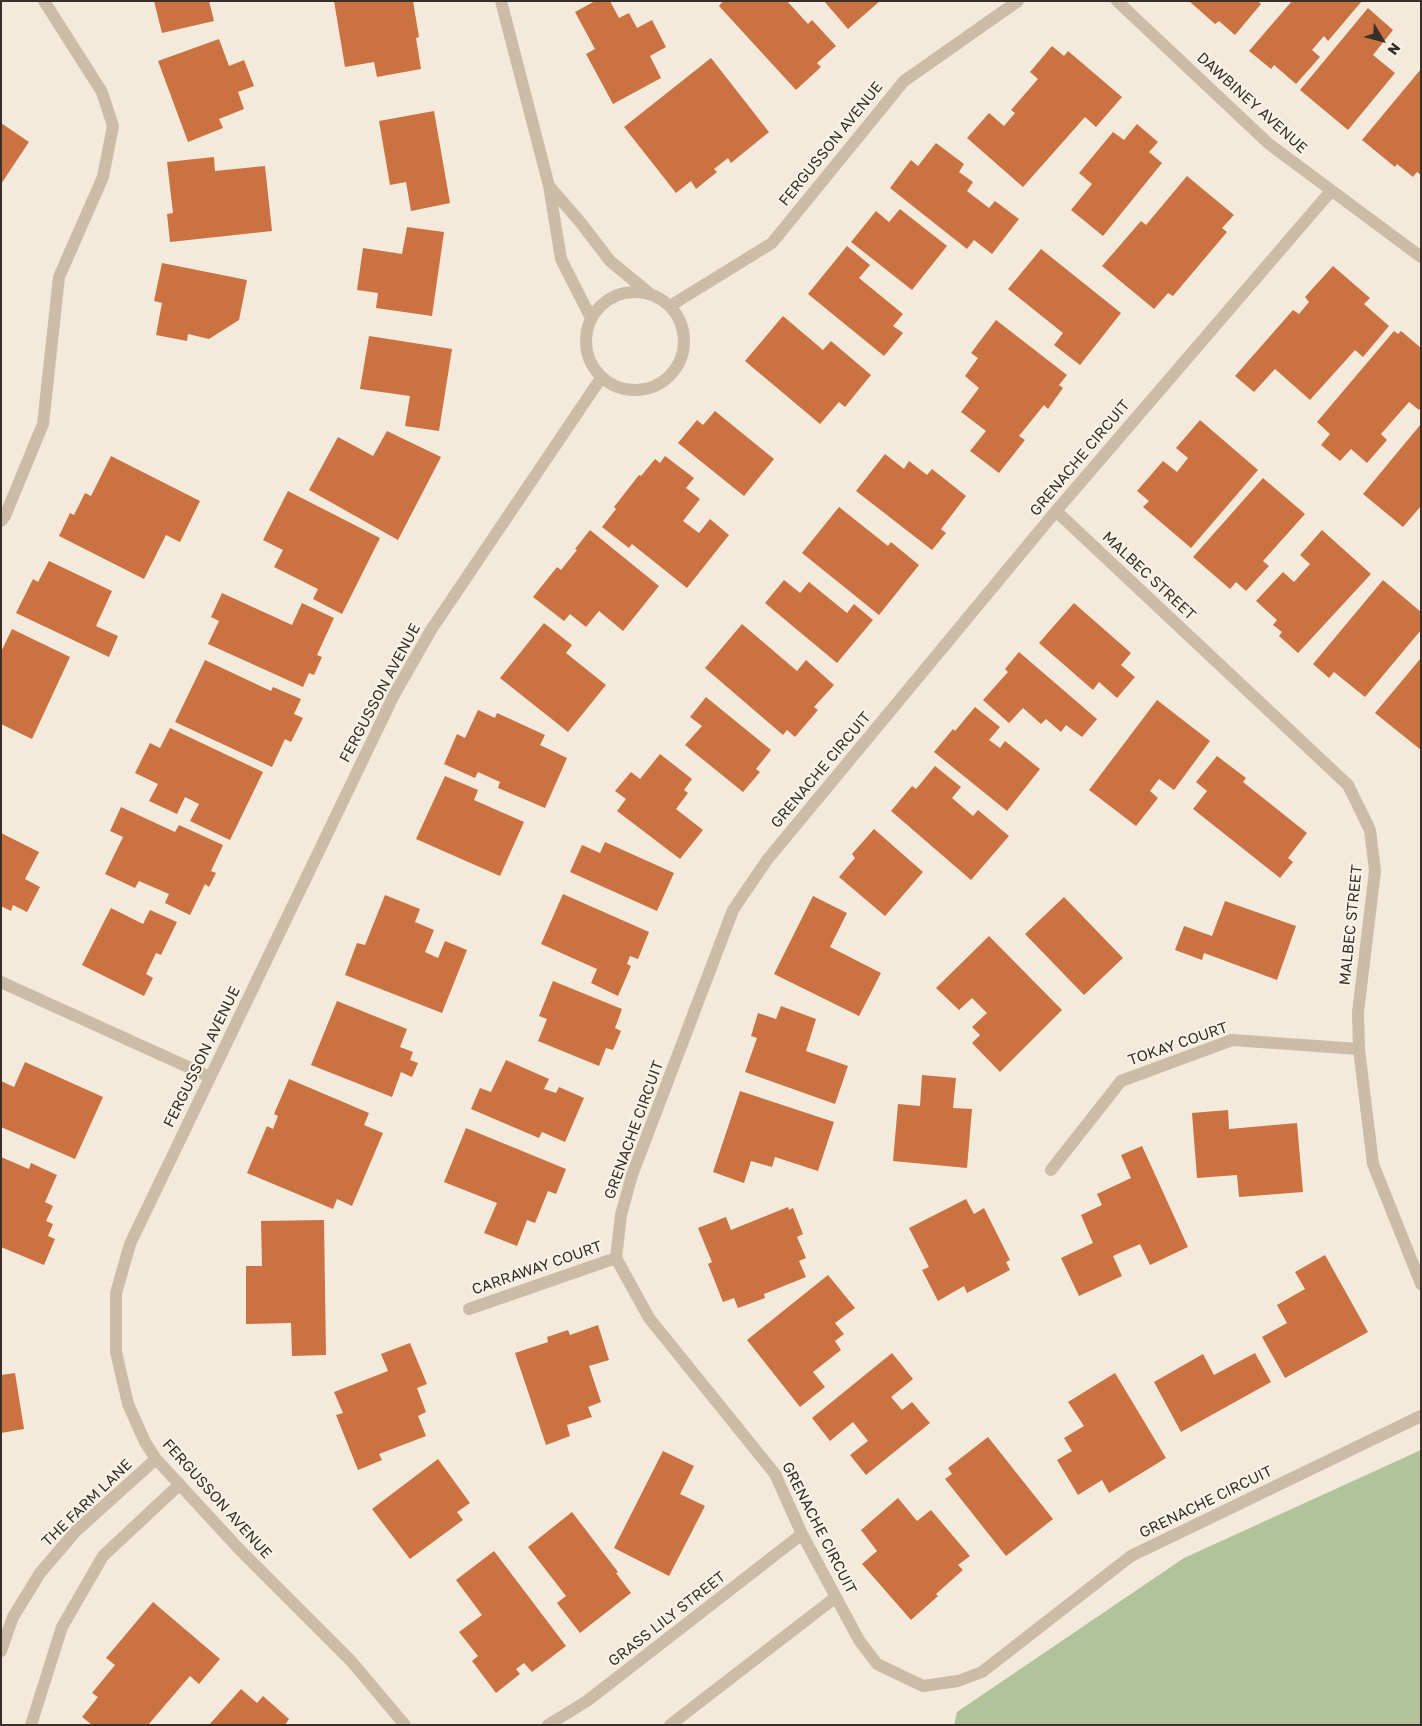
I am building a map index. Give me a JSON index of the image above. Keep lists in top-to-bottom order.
{
  "streets": {
    "street": [
      "DAWBINEY AVENUE",
      "FERGUSSON AVENUE",
      "GRENACHE CIRCUIT",
      "MALBEC STREET",
      "TOKAY COURT",
      "CARRAWAY COURT",
      "THE FARM LANE",
      "GRASS LILY STREET"
    ]
  },
  "crossings": [
    ["DAWBINEY AVENUE", "GRENACHE CIRCUIT"],
    ["FERGUSSON AVENUE", "THE FARM LANE"],
    ["GRENACHE CIRCUIT", "MALBEC STREET"],
    ["GRENACHE CIRCUIT", "CARRAWAY COURT"],
    ["GRENACHE CIRCUIT", "GRASS LILY STREET"],
    ["MALBEC STREET", "TOKAY COURT"]
  ],
  "north": "bottom right"
}
